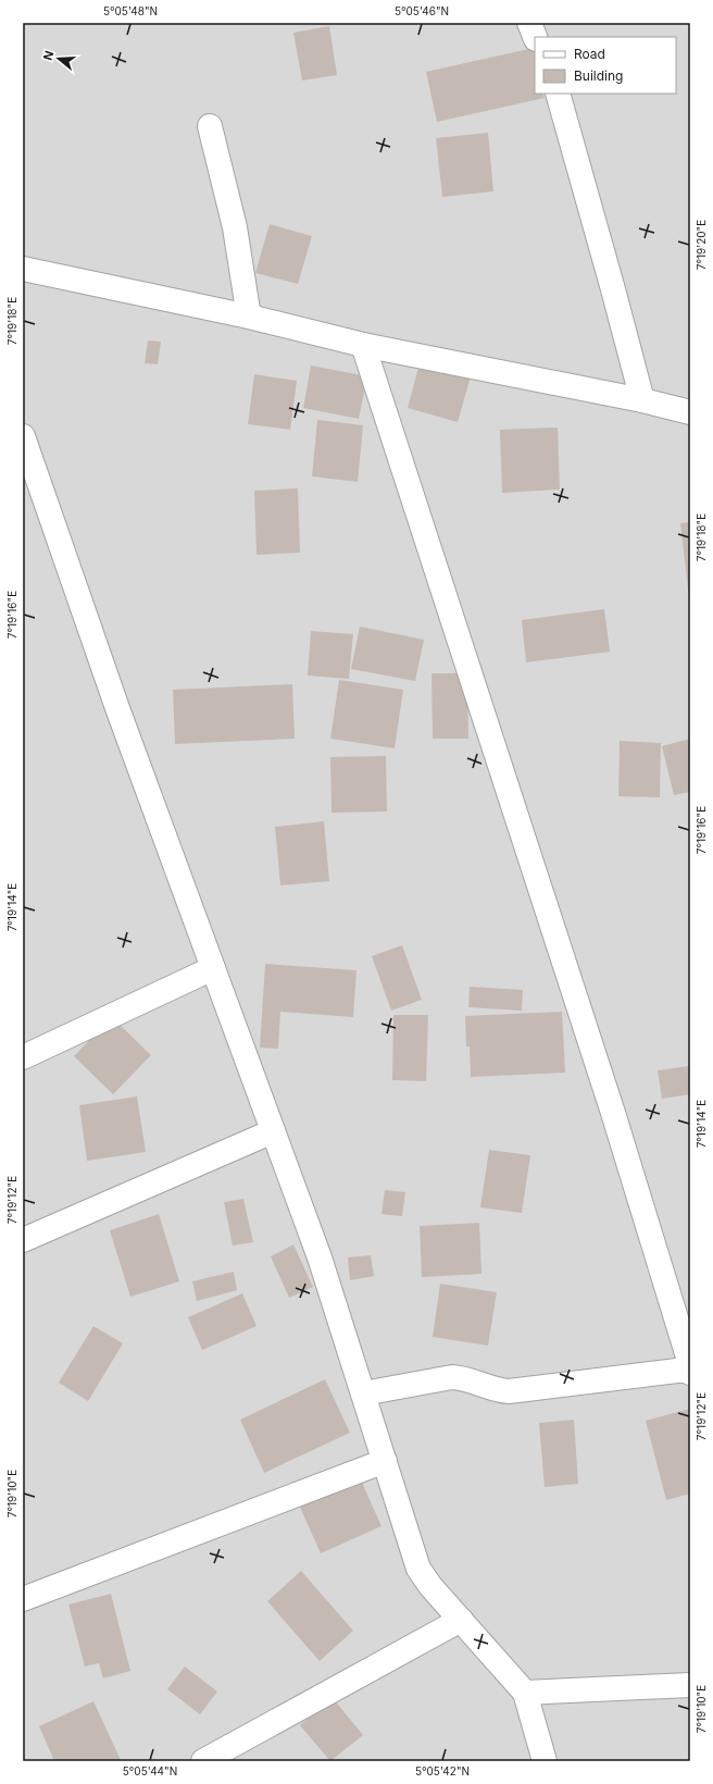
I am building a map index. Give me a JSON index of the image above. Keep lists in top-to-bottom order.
{
  "legend": ["Road", "Building"],
  "north": "left",
  "coordinates": [
    "5°05'48\"N",
    "5°05'46\"N",
    "7°19'20\"E",
    "7°19'18\"E",
    "7°19'16\"E",
    "7°19'14\"E",
    "7°19'12\"E",
    "7°19'10\"E",
    "5°05'44\"N",
    "5°05'42\"N"
  ]
}
